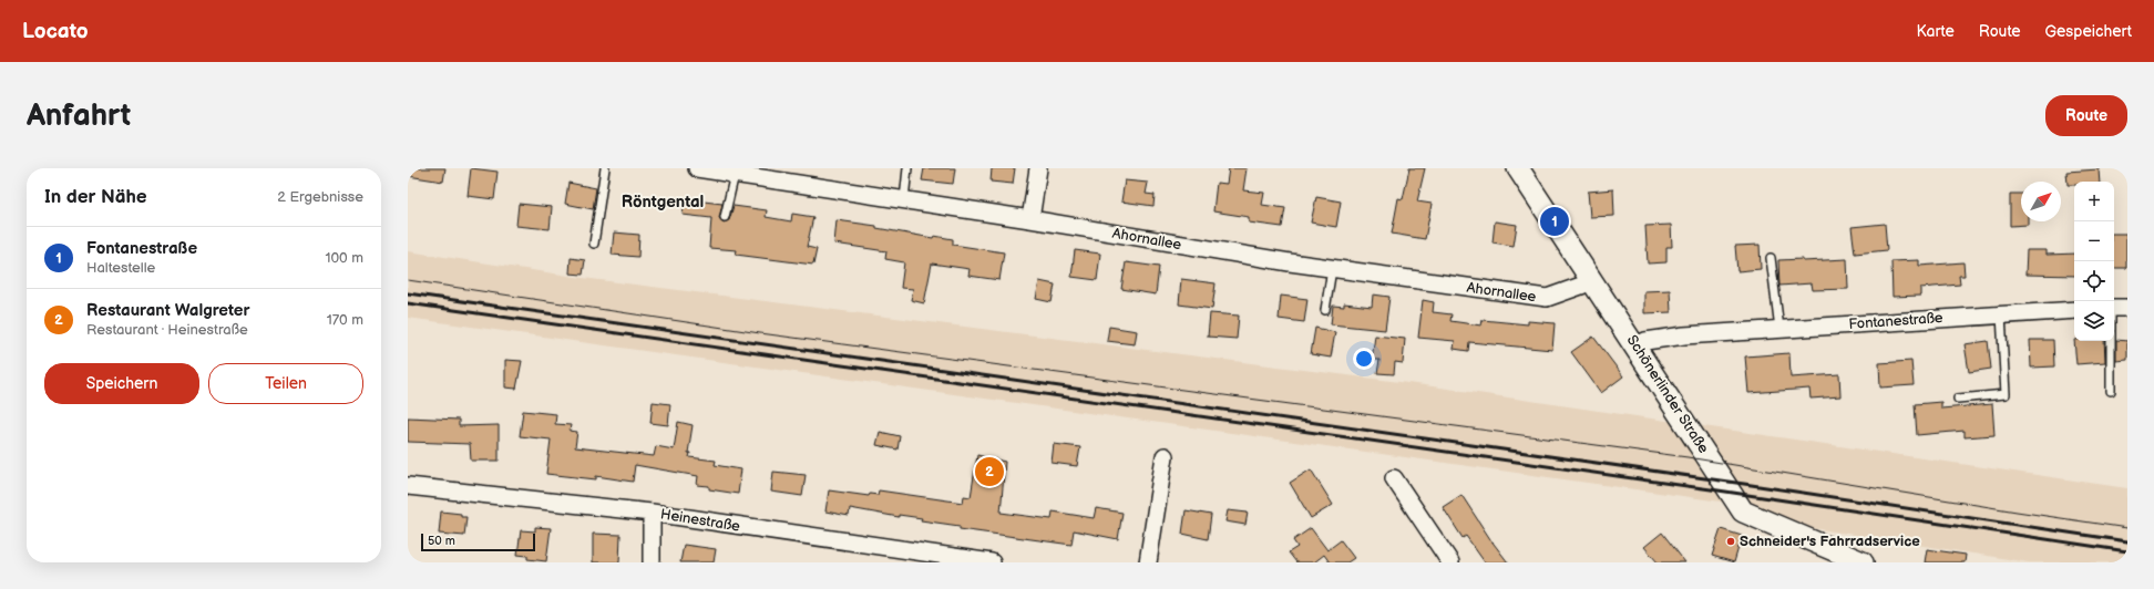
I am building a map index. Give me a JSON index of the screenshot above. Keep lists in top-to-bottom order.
{
  "streets": {
    "street": [
      "Ahornallee",
      "Fontanestraße",
      "Schönerlinder Straße",
      "Heinestraße"
    ]
  },
  "crossings": [
    ["Ahornallee", "Schönerlinder Straße"],
    ["Fontanestraße", "Schönerlinder Straße"]
  ],
  "districts": ["Röntgental"],
  "places": ["Schneider's Fahrradservice"],
  "scale_bar": "50 m",
  "north": "top right",
  "page": {
    "header": "Locato",
    "nav": ["Karte", "Route", "Gespeichert"],
    "buttons": [
      "Route",
      ["Speichern", "Teilen"]
    ],
    "title": "Anfahrt",
    "heading": ["In der Nähe", "2 Ergebnisse"],
    "map_buttons": ["+", "−"],
    "pins": ["1", "2"],
    "list": [
      {
        "mark": "1",
        "name": "Fontanestraße",
        "note": "Haltestelle",
        "value": "100 m"
      },
      {
        "mark": "2",
        "name": "Restaurant Walgreter",
        "note": "Restaurant · Heinestraße",
        "value": "170 m"
      }
    ],
    "scale": "50 m"
  }
}
